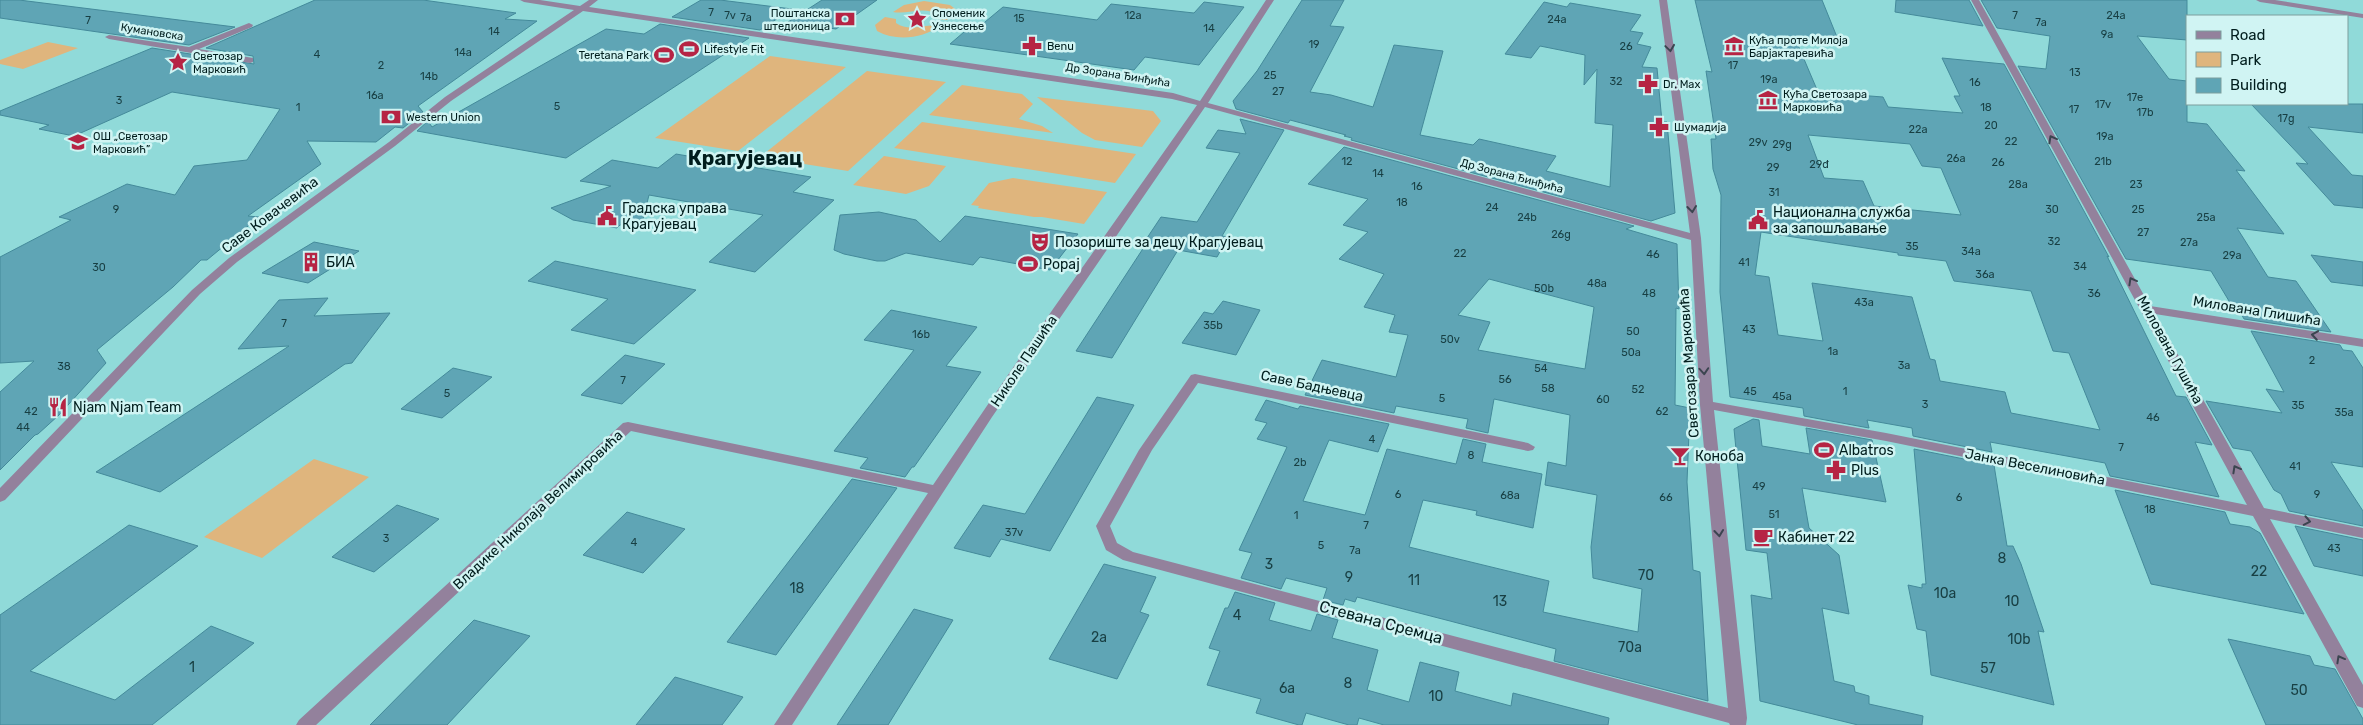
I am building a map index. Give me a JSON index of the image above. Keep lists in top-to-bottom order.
{
  "streets": {
    "street": [
      "Кумановска",
      "Др Зорана Ђинђића",
      "Саве Ковачевића",
      "Милована Глишића",
      "Милована Гушића",
      "Николе Пашића",
      "Светозара Марковића",
      "Саве Бадњевца",
      "Јанка Веселиновића",
      "Владике Николаја Велимировића",
      "Стевана Сремца"
    ]
  },
  "crossings": [
    ["Др Зорана Ђинђића", "Саве Ковачевића"],
    ["Др Зорана Ђинђића", "Николе Пашића"],
    ["Др Зорана Ђинђића", "Светозара Марковића"],
    ["Милована Глишића", "Милована Гушића"],
    ["Милована Гушића", "Јанка Веселиновића"],
    ["Николе Пашића", "Владике Николаја Велимировића"],
    ["Светозара Марковића", "Јанка Веселиновића"],
    ["Светозара Марковића", "Стевана Сремца"],
    ["Саве Бадњевца", "Стевана Сремца"]
  ],
  "one_way": ["Милована Глишића", "Милована Гушића", "Светозара Марковића"],
  "districts": ["Крагујевац"],
  "places": {
    "bank": ["Поштанска штедионица", "Western Union"],
    "place": ["Споменик Узнесење", "Светозар Марковић"],
    "pharmacy": [
      "Benu",
      "Dr. Max",
      "Шумадија",
      "Plus"
    ],
    "museum": ["Кућа проте Милоја Барјактаревића", "Кућа Светозара Марковића"],
    "sports": [
      "Lifestyle Fit",
      "Teretana Park",
      "Popaj",
      "Albatros"
    ],
    "school or university": ["ОШ „Светозар Марковић”"],
    "public building": ["Градска управа Крагујевац", "Национална служба за запошљавање"],
    "theatre": ["Позориште за децу Крагујевац"],
    "building": ["БИА"],
    "restaurant": ["Njam Njam Team"],
    "bar": ["Коноба"],
    "cafe": ["Кабинет 22"]
  },
  "house_numbers": [
    "7",
    "7v",
    "12a",
    "7",
    "24a",
    "7a",
    "15",
    "24a",
    "7",
    "7a",
    "14",
    "14",
    "9a",
    "19",
    "26",
    "14a",
    "4",
    "2",
    "17",
    "13",
    "25",
    "14b",
    "19a",
    "32",
    "16",
    "27",
    "16a",
    "17e",
    "3",
    "17v",
    "5",
    "1",
    "18",
    "17",
    "17b",
    "17g",
    "20",
    "22a",
    "19a",
    "22",
    "29v",
    "29g",
    "26a",
    "12",
    "21b",
    "26",
    "29đ",
    "29",
    "14",
    "28a",
    "23",
    "16",
    "31",
    "18",
    "24",
    "9",
    "30",
    "25",
    "24b",
    "25a",
    "27",
    "26g",
    "32",
    "27a",
    "35",
    "34a",
    "22",
    "46",
    "29a",
    "41",
    "34",
    "30",
    "36a",
    "48a",
    "50b",
    "48",
    "36",
    "43a",
    "7",
    "35b",
    "43",
    "50",
    "16b",
    "50v",
    "1a",
    "50a",
    "2",
    "3a",
    "38",
    "54",
    "56",
    "7",
    "58",
    "52",
    "45",
    "1",
    "5",
    "45a",
    "5",
    "60",
    "3",
    "35",
    "42",
    "62",
    "35a",
    "46",
    "44",
    "4",
    "7",
    "8",
    "2b",
    "41",
    "49",
    "6",
    "9",
    "68a",
    "66",
    "6",
    "18",
    "51",
    "1",
    "7",
    "37v",
    "3",
    "4",
    "5",
    "43",
    "7a",
    "8",
    "3",
    "22",
    "70",
    "9",
    "11",
    "18",
    "10a",
    "13",
    "10",
    "4",
    "2a",
    "10b",
    "70a",
    "1",
    "57",
    "8",
    "6a",
    "50",
    "10"
  ],
  "legend": ["Road", "Park", "Building"]
}
